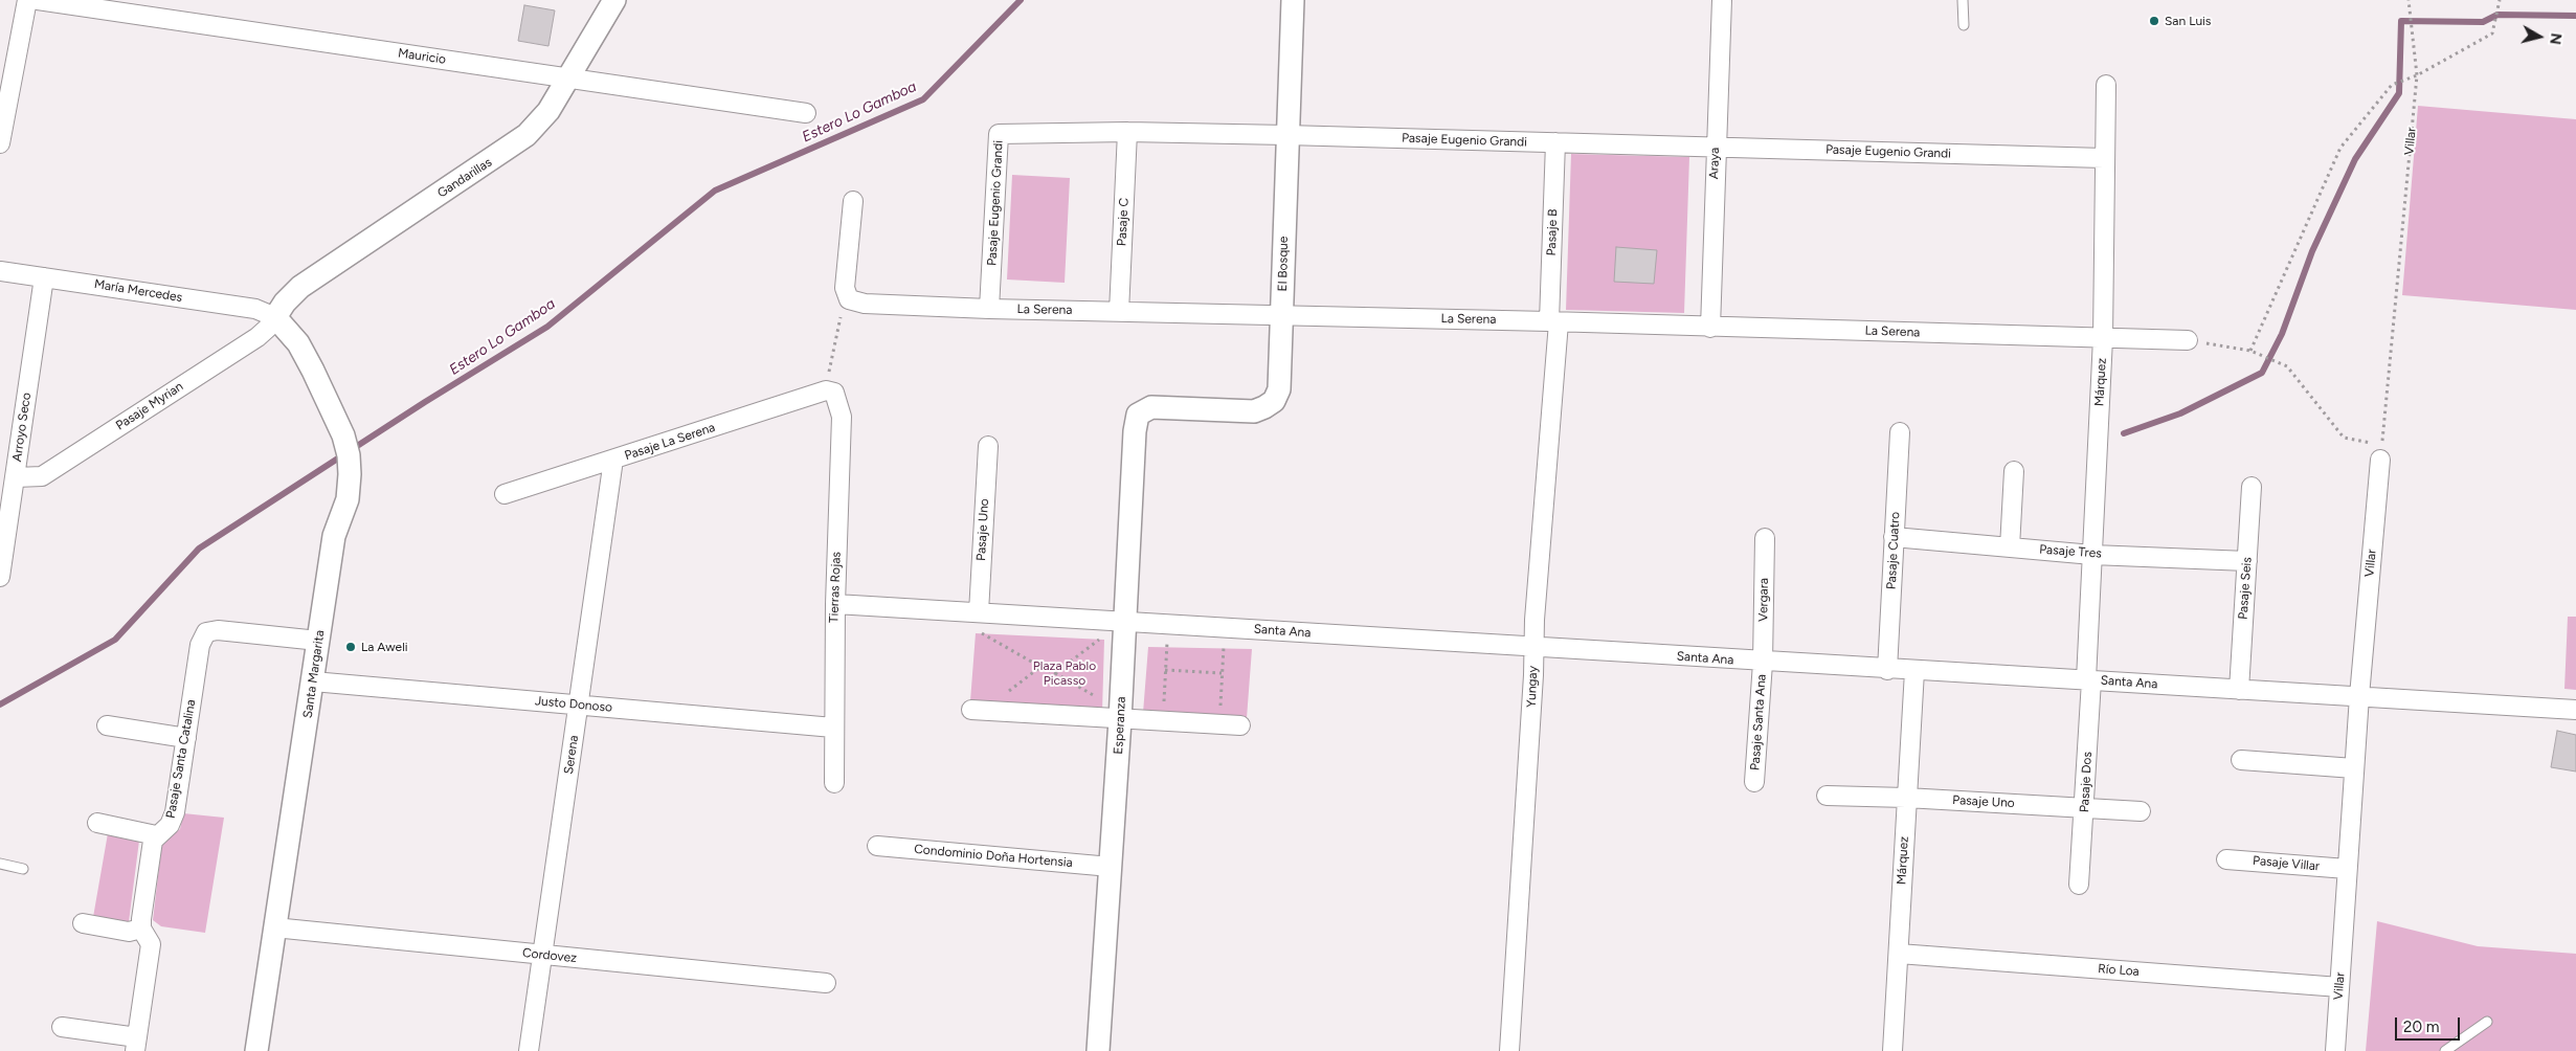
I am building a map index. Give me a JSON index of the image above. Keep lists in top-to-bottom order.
{
  "streets": {
    "street": [
      "Mauricio",
      "Pasaje Eugenio Grandi",
      "Villar",
      "Araya",
      "Gandarillas",
      "Pasaje C",
      "Pasaje B",
      "El Bosque",
      "María Mercedes",
      "La Serena",
      "Márquez",
      "Pasaje Myrian",
      "Arroyo Seco",
      "Pasaje La Serena",
      "Pasaje Uno",
      "Pasaje Cuatro",
      "Pasaje Tres",
      "Tierras Rojas",
      "Pasaje Seis",
      "Vergara",
      "Santa Ana",
      "Santa Margarita",
      "Yungay",
      "Justo Donoso",
      "Pasaje Santa Ana",
      "Esperanza",
      "Serena",
      "Pasaje Santa Catalina",
      "Pasaje Dos",
      "Condominio Doña Hortensia",
      "Pasaje Villar",
      "Cordovez",
      "Río Loa"
    ]
  },
  "crossings": [
    ["Mauricio", "Gandarillas"],
    ["Pasaje Eugenio Grandi", "Araya"],
    ["Pasaje Eugenio Grandi", "Pasaje C"],
    ["Pasaje Eugenio Grandi", "Pasaje B"],
    ["Pasaje Eugenio Grandi", "El Bosque"],
    ["Pasaje Eugenio Grandi", "La Serena"],
    ["Pasaje Eugenio Grandi", "Márquez"],
    ["Villar", "Santa Ana"],
    ["Villar", "Pasaje Villar"],
    ["Villar", "Río Loa"],
    ["Araya", "La Serena"],
    ["Gandarillas", "María Mercedes"],
    ["Gandarillas", "Pasaje Myrian"],
    ["Gandarillas", "Santa Margarita"],
    ["Pasaje C", "La Serena"],
    ["Pasaje B", "La Serena"],
    ["Pasaje B", "Yungay"],
    ["El Bosque", "La Serena"],
    ["El Bosque", "Esperanza"],
    ["María Mercedes", "Pasaje Myrian"],
    ["María Mercedes", "Arroyo Seco"],
    ["María Mercedes", "Santa Margarita"],
    ["La Serena", "Márquez"],
    ["La Serena", "Yungay"],
    ["Márquez", "Pasaje Uno"],
    ["Márquez", "Pasaje Tres"],
    ["Márquez", "Santa Ana"],
    ["Márquez", "Pasaje Dos"],
    ["Márquez", "Río Loa"],
    ["Pasaje Myrian", "Arroyo Seco"],
    ["Pasaje Myrian", "Santa Margarita"],
    ["Pasaje La Serena", "Tierras Rojas"],
    ["Pasaje La Serena", "Serena"],
    ["Pasaje Uno", "Santa Ana"],
    ["Pasaje Uno", "Pasaje Dos"],
    ["Pasaje Cuatro", "Pasaje Tres"],
    ["Pasaje Cuatro", "Santa Ana"],
    ["Pasaje Tres", "Pasaje Seis"],
    ["Tierras Rojas", "Santa Ana"],
    ["Tierras Rojas", "Justo Donoso"],
    ["Pasaje Seis", "Santa Ana"],
    ["Vergara", "Santa Ana"],
    ["Vergara", "Pasaje Santa Ana"],
    ["Santa Ana", "Yungay"],
    ["Santa Ana", "Pasaje Santa Ana"],
    ["Santa Ana", "Esperanza"],
    ["Santa Ana", "Pasaje Dos"],
    ["Santa Margarita", "Justo Donoso"],
    ["Santa Margarita", "Pasaje Santa Catalina"],
    ["Santa Margarita", "Cordovez"],
    ["Justo Donoso", "Serena"],
    ["Esperanza", "Condominio Doña Hortensia"],
    ["Serena", "Cordovez"]
  ],
  "water": ["Estero Lo Gamboa"],
  "parks": ["Plaza Pablo Picasso"],
  "places": ["San Luis", "La Aweli"],
  "scale_bar": "20 m",
  "north": "right"
}
